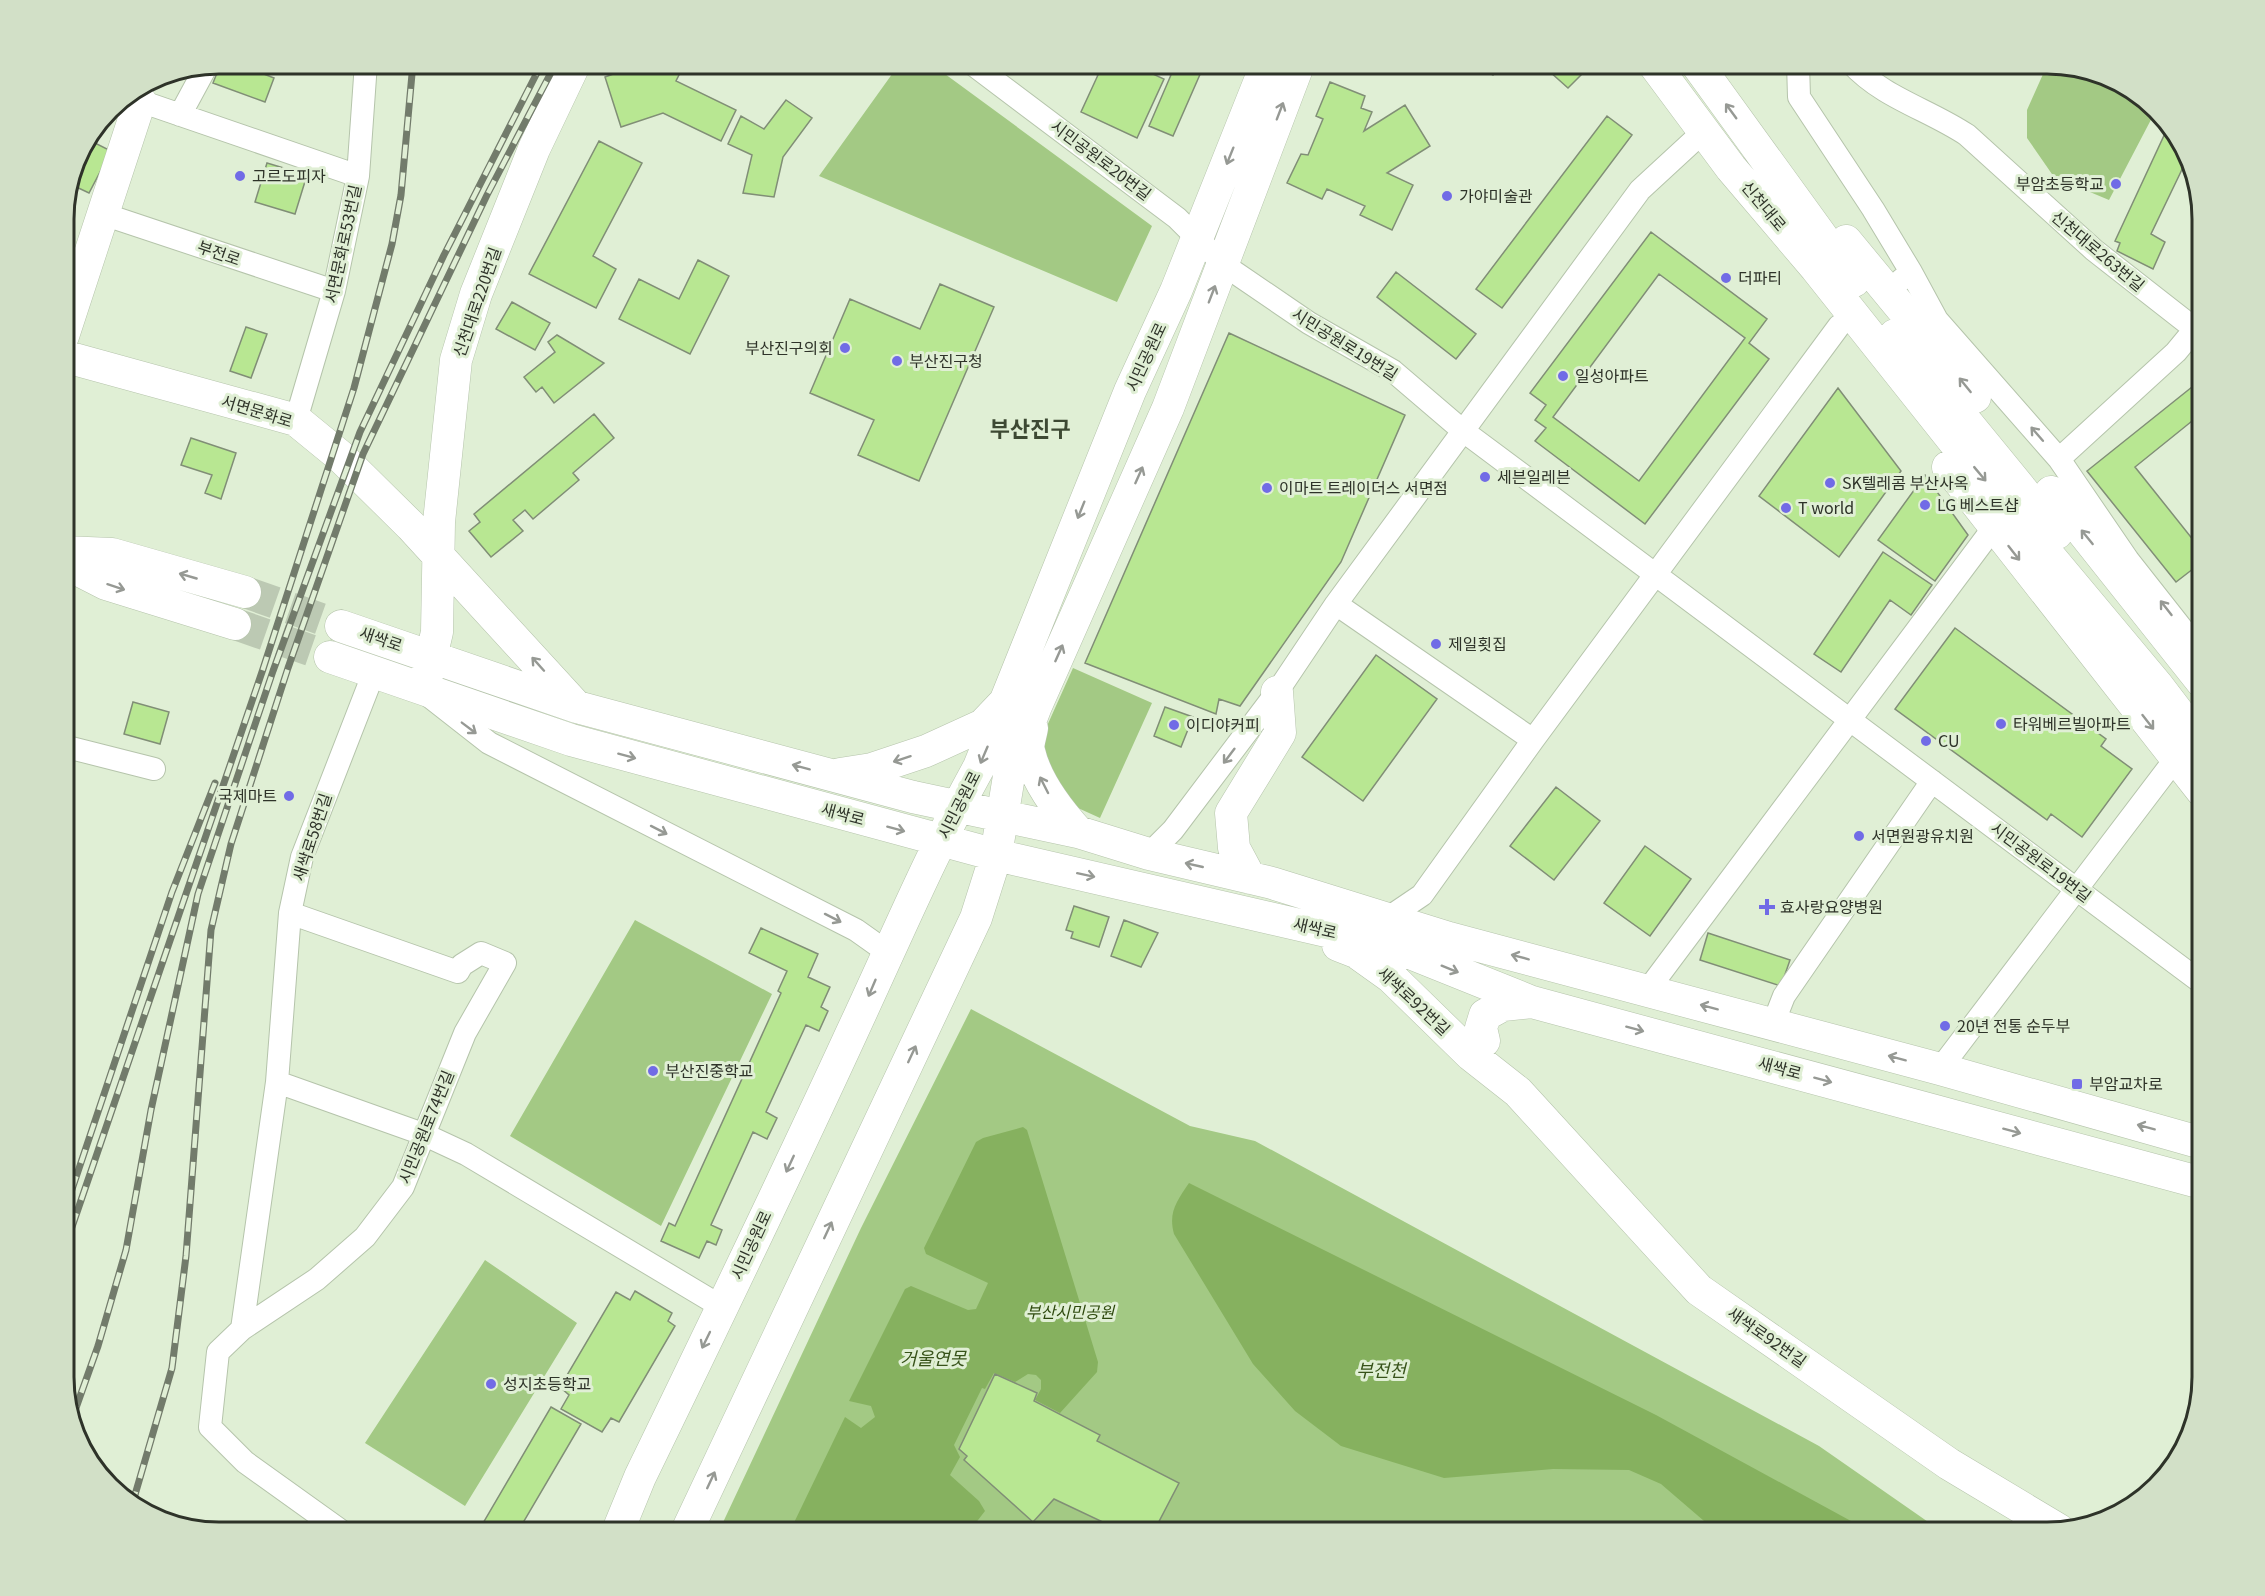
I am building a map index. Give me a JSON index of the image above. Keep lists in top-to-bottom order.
{
  "streets": {
    "main road": [
      "신천대로",
      "신천대로220번길",
      "시민공원로",
      "서면문화로",
      "새싹로",
      "새싹로92번길"
    ],
    "street": [
      "시민공원로20번길",
      "서면문화로53번길",
      "신천대로263번길",
      "부전로",
      "시민공원로19번길",
      "새싹로58번길",
      "시민공원로74번길"
    ]
  },
  "crossings": [
    ["시민공원로20번길", "시민공원로19번길"],
    ["시민공원로20번길", "시민공원로"],
    ["서면문화로53번길", "부전로"],
    ["서면문화로53번길", "서면문화로"],
    ["신천대로220번길", "서면문화로"],
    ["시민공원로19번길", "시민공원로"],
    ["시민공원로", "새싹로"],
    ["서면문화로", "새싹로"],
    ["새싹로", "새싹로58번길"],
    ["새싹로", "새싹로92번길"],
    ["새싹로58번길", "시민공원로74번길"]
  ],
  "districts": ["부산진구"],
  "water": ["거울연못", "부전천"],
  "parks": ["부산시민공원"],
  "places": {
    "other": [
      "고르도피자",
      "부암초등학교",
      "가야미술관",
      "더파티",
      "부산진구의회",
      "부산진구청",
      "일성아파트",
      "세븐일레븐",
      "SK텔레콤 부산사옥",
      "이마트 트레이더스 서면점",
      "LG 베스트샵",
      "T world",
      "제일횟집",
      "타워베르빌아파트",
      "이디야커피",
      "CU",
      "국제마트",
      "서면원광유치원",
      "20년 전통 순두부",
      "부산진중학교",
      "성지초등학교"
    ],
    "health": ["효사랑요양병원"],
    "transit": ["부암교차로"]
  }
}
